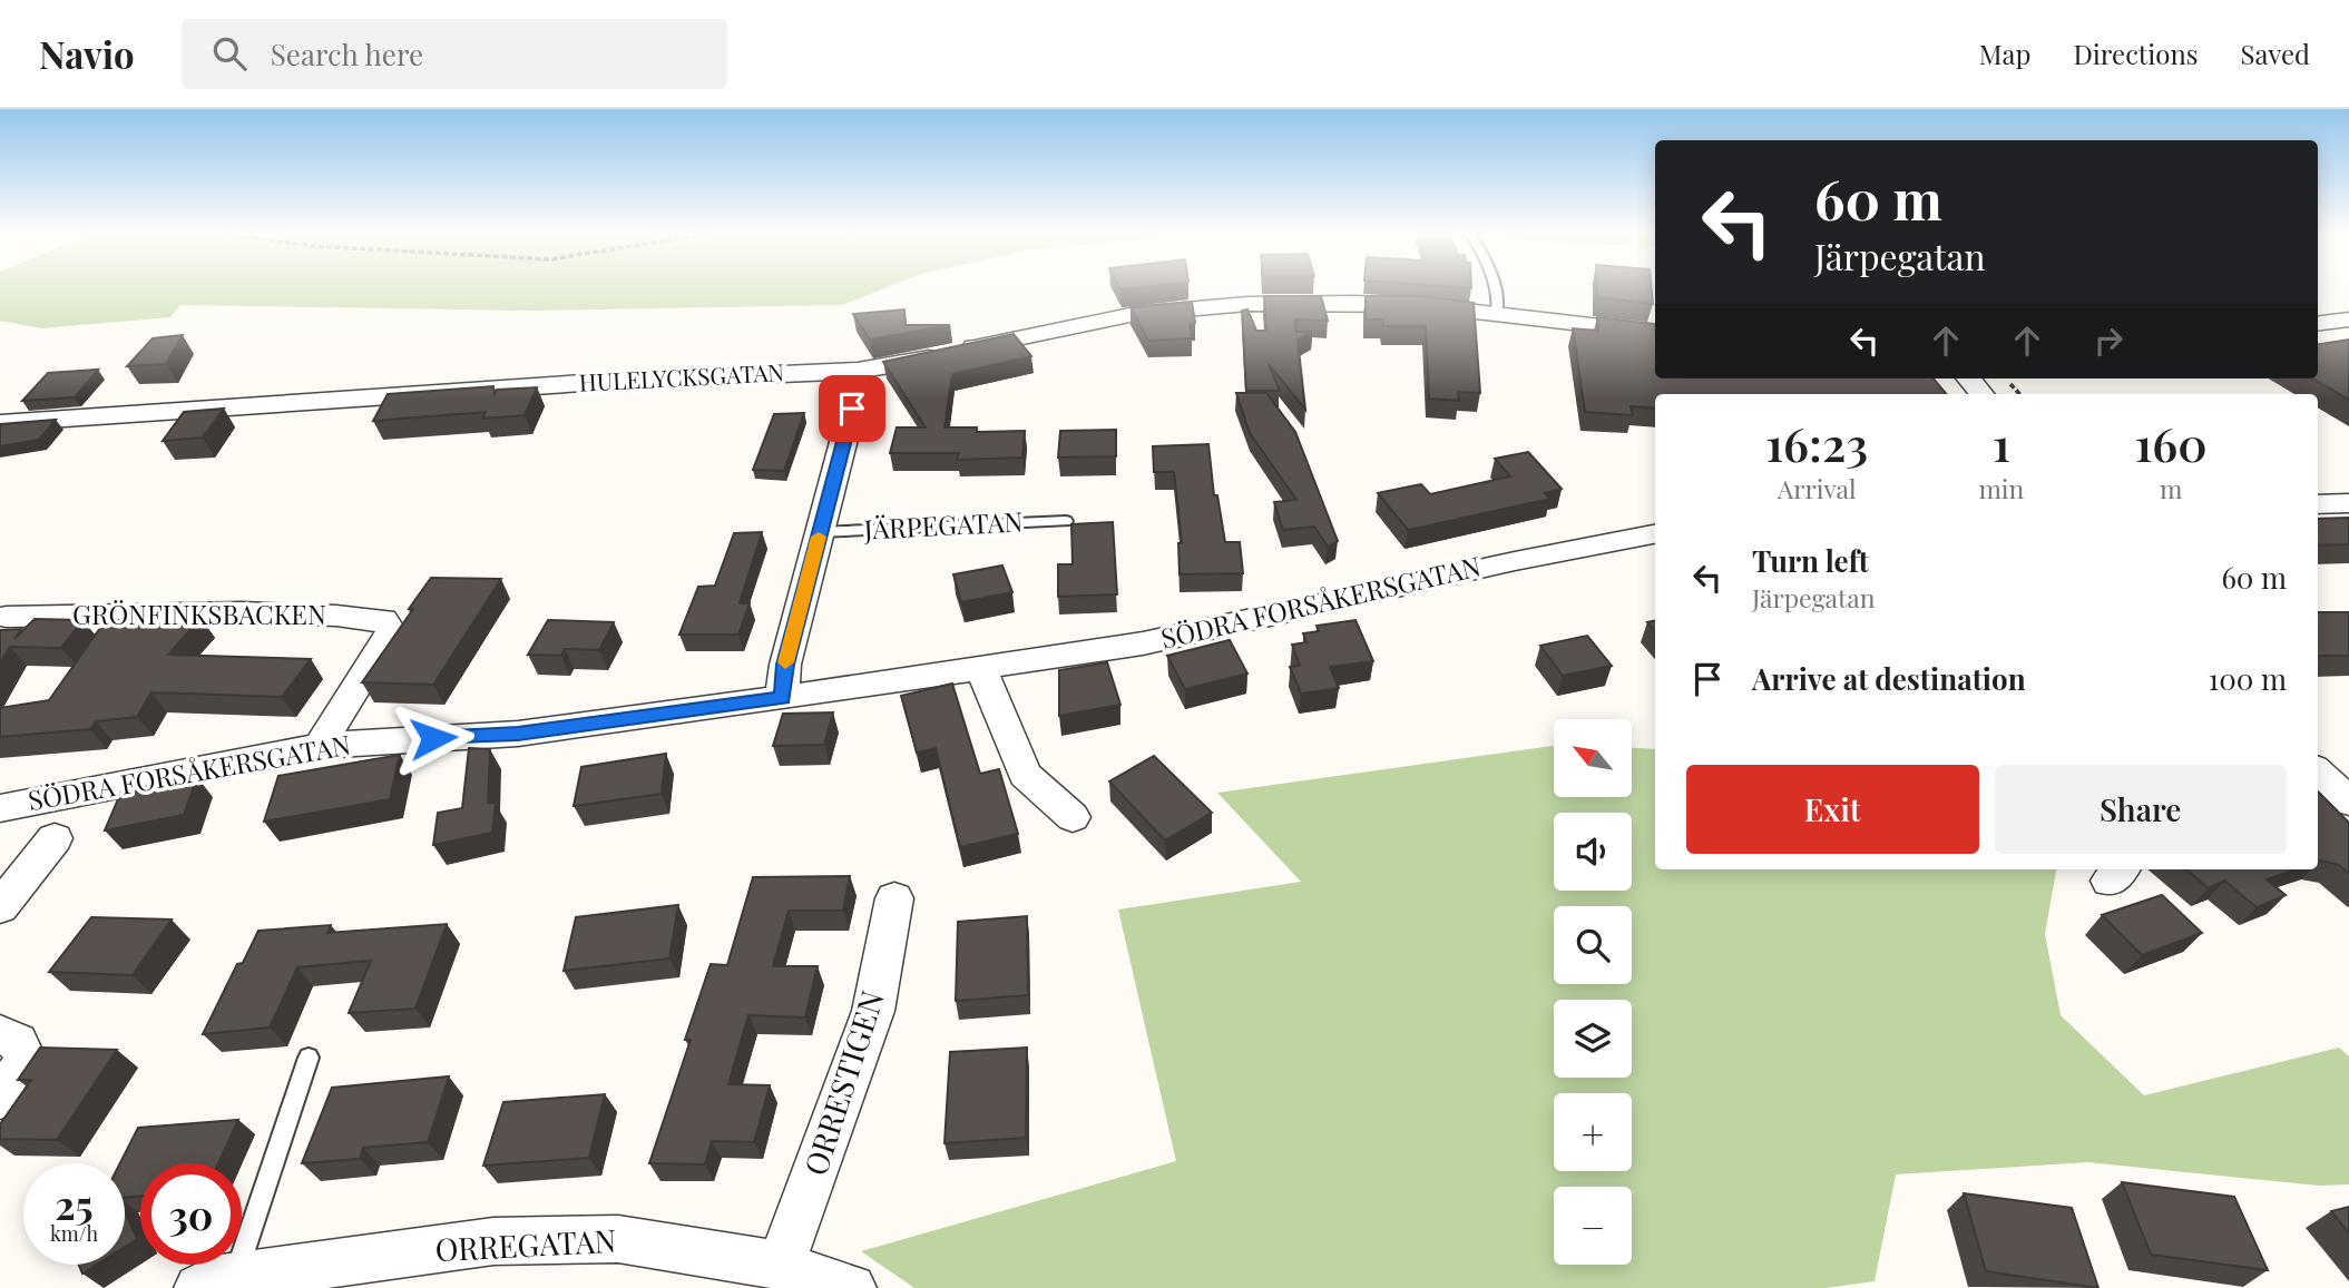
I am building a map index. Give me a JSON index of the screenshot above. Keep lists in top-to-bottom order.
{
  "streets": {
    "street": [
      "HULELYCKSGATAN",
      "JÄRPEGATAN",
      "SÖDRA FORSÅKERSGATAN",
      "GRÖNFINKSBACKEN",
      "ORRESTIGEN",
      "ORREGATAN"
    ]
  },
  "crossings": [
    ["JÄRPEGATAN", "SÖDRA FORSÅKERSGATAN"],
    ["SÖDRA FORSÅKERSGATAN", "GRÖNFINKSBACKEN"],
    ["ORRESTIGEN", "ORREGATAN"]
  ],
  "north": "top left",
  "page": {
    "header": "Navio",
    "search": "Search here",
    "nav": ["Map", "Directions", "Saved"],
    "turn": ["60 m", "Järpegatan"],
    "eta": [
      "16:23",
      "Arrival",
      "1",
      "min",
      "160",
      "m"
    ],
    "list": [
      {
        "name": "Turn left",
        "note": "Järpegatan",
        "value": "60 m"
      },
      {
        "name": "Arrive at destination",
        "value": "100 m"
      }
    ],
    "map_buttons": ["+", "−"],
    "buttons": ["Exit", "Share"],
    "speed": "25 km/h",
    "limit": "30"
  }
}
